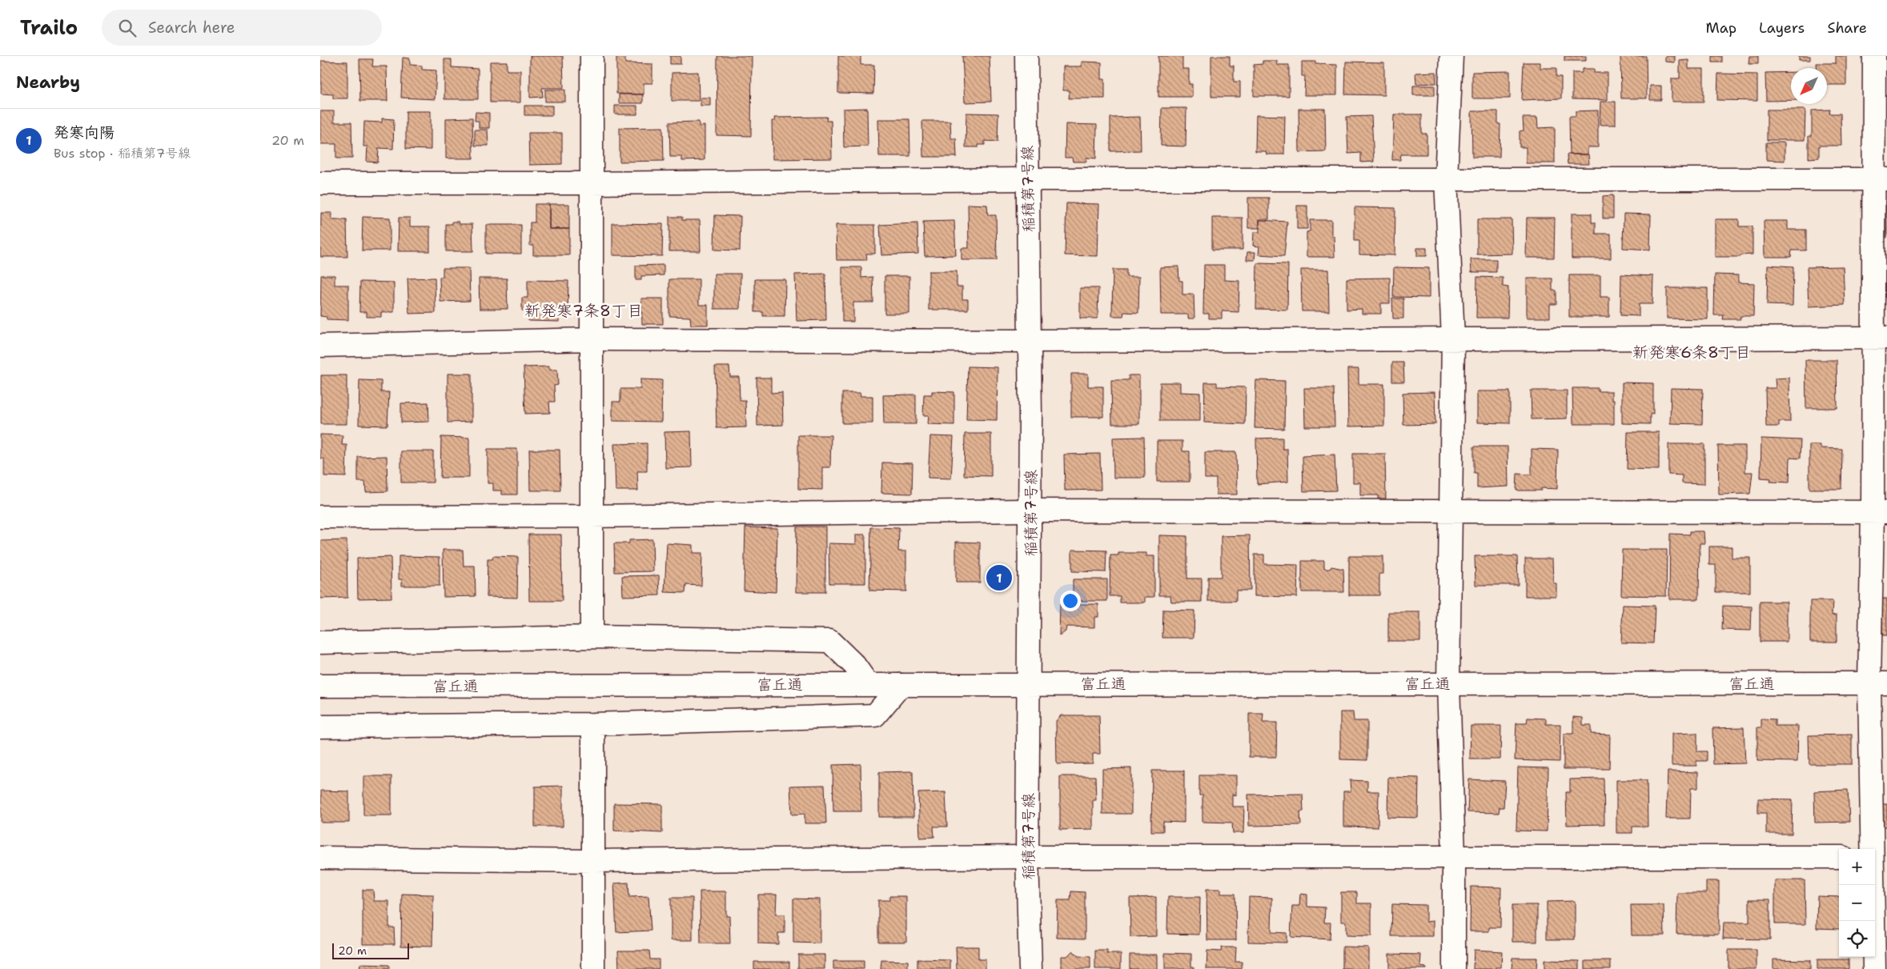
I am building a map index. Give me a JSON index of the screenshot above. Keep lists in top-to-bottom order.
{
  "streets": {
    "street": ["稲積第7号線", "富丘通"]
  },
  "crossings": [
    ["稲積第7号線", "富丘通"]
  ],
  "districts": ["新発寒7条8丁目", "新発寒6条8丁目"],
  "scale_bar": "20 m",
  "north": "bottom left",
  "page": {
    "header": "Trailo",
    "search": "Search here",
    "nav": ["Map", "Layers", "Share"],
    "heading": "Nearby",
    "list": [
      {
        "mark": "1",
        "name": "発寒向陽",
        "note": "Bus stop · 稲積第7号線",
        "value": "20 m"
      }
    ],
    "pins": "1",
    "map_buttons": ["+", "−"],
    "scale": "20 m"
  }
}
